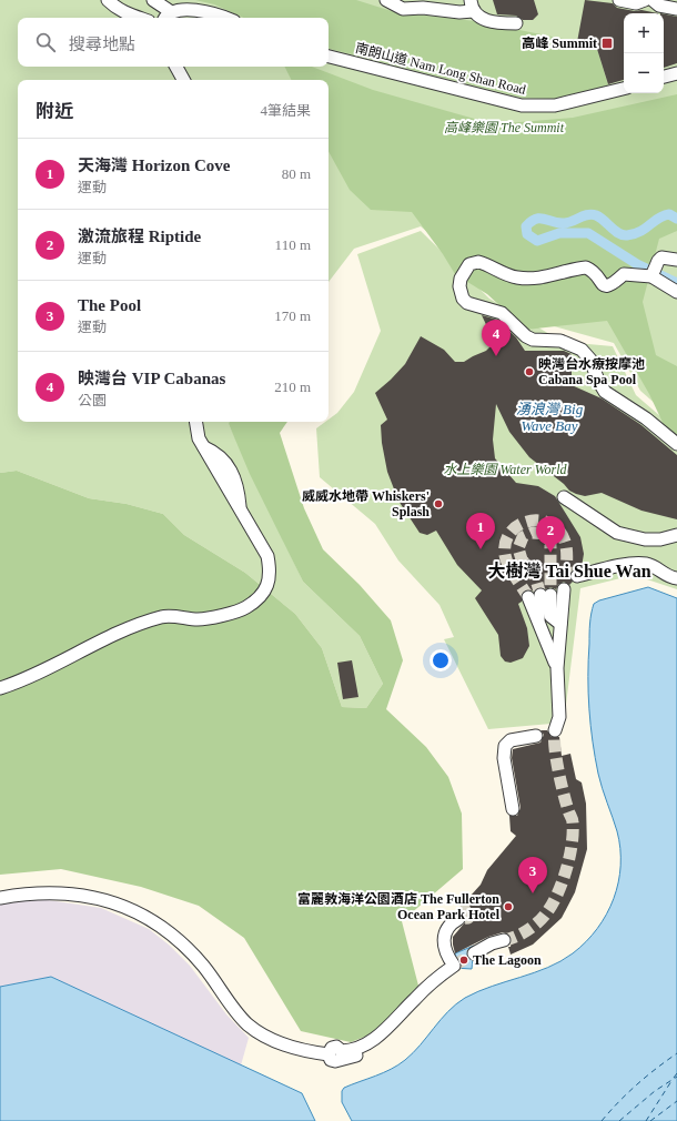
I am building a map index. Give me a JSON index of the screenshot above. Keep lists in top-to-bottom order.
{
  "streets": {
    "street": ["南朗山道 Nam Long Shan Road"]
  },
  "districts": ["大樹灣 Tai Shue Wan"],
  "water": ["湧浪灣 Big Wave Bay"],
  "parks": ["高峰樂園 The Summit", "水上樂園 Water World"],
  "places": {
    "transit": ["高峰 Summit"],
    "other": [
      "映灣台水療按摩池 Cabana Spa Pool",
      "威威水地帶 Whiskers' Splash",
      "富麗敦海洋公園酒店 The Fullerton Ocean Park Hotel",
      "The Lagoon"
    ]
  },
  "page": {
    "map_buttons": ["+", "−"],
    "search": "搜尋地點",
    "heading": ["附近", "4筆結果"],
    "list": [
      {
        "mark": "1",
        "name": "天海灣 Horizon Cove",
        "note": "運動",
        "value": "80 m"
      },
      {
        "mark": "2",
        "name": "激流旅程 Riptide",
        "note": "運動",
        "value": "110 m"
      },
      {
        "mark": "3",
        "name": "The Pool",
        "note": "運動",
        "value": "170 m"
      },
      {
        "mark": "4",
        "name": "映灣台 VIP Cabanas",
        "note": "公園",
        "value": "210 m"
      }
    ],
    "pins": [
      "4",
      "1",
      "2",
      "3"
    ]
  }
}
